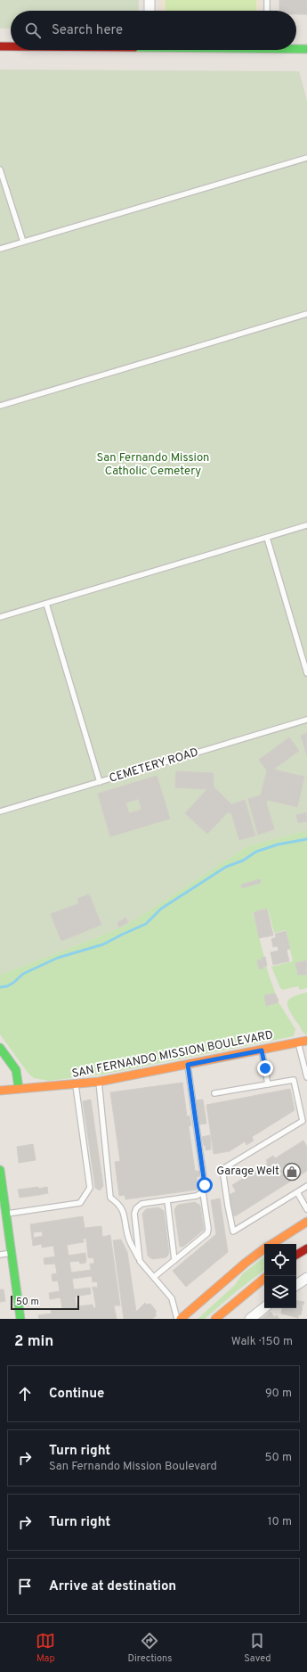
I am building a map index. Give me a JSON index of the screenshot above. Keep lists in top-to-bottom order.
{
  "streets": {
    "main road": ["SAN FERNANDO MISSION BOULEVARD"],
    "lane": ["CEMETERY ROAD"]
  },
  "parks": ["San Fernando Mission Catholic Cemetery"],
  "places": {
    "shop": ["Garage Welt"]
  },
  "scale_bar": "50 m",
  "page": {
    "search": "Search here",
    "scale": "50 m",
    "heading": ["2 min", "Walk · 150 m"],
    "list": [
      ["Continue", "90 m"],
      ["Turn right", "San Fernando Mission Boulevard", "50 m"],
      ["Turn right", "10 m"],
      "Arrive at destination"
    ],
    "nav": ["Map", "Directions", "Saved"]
  }
}
